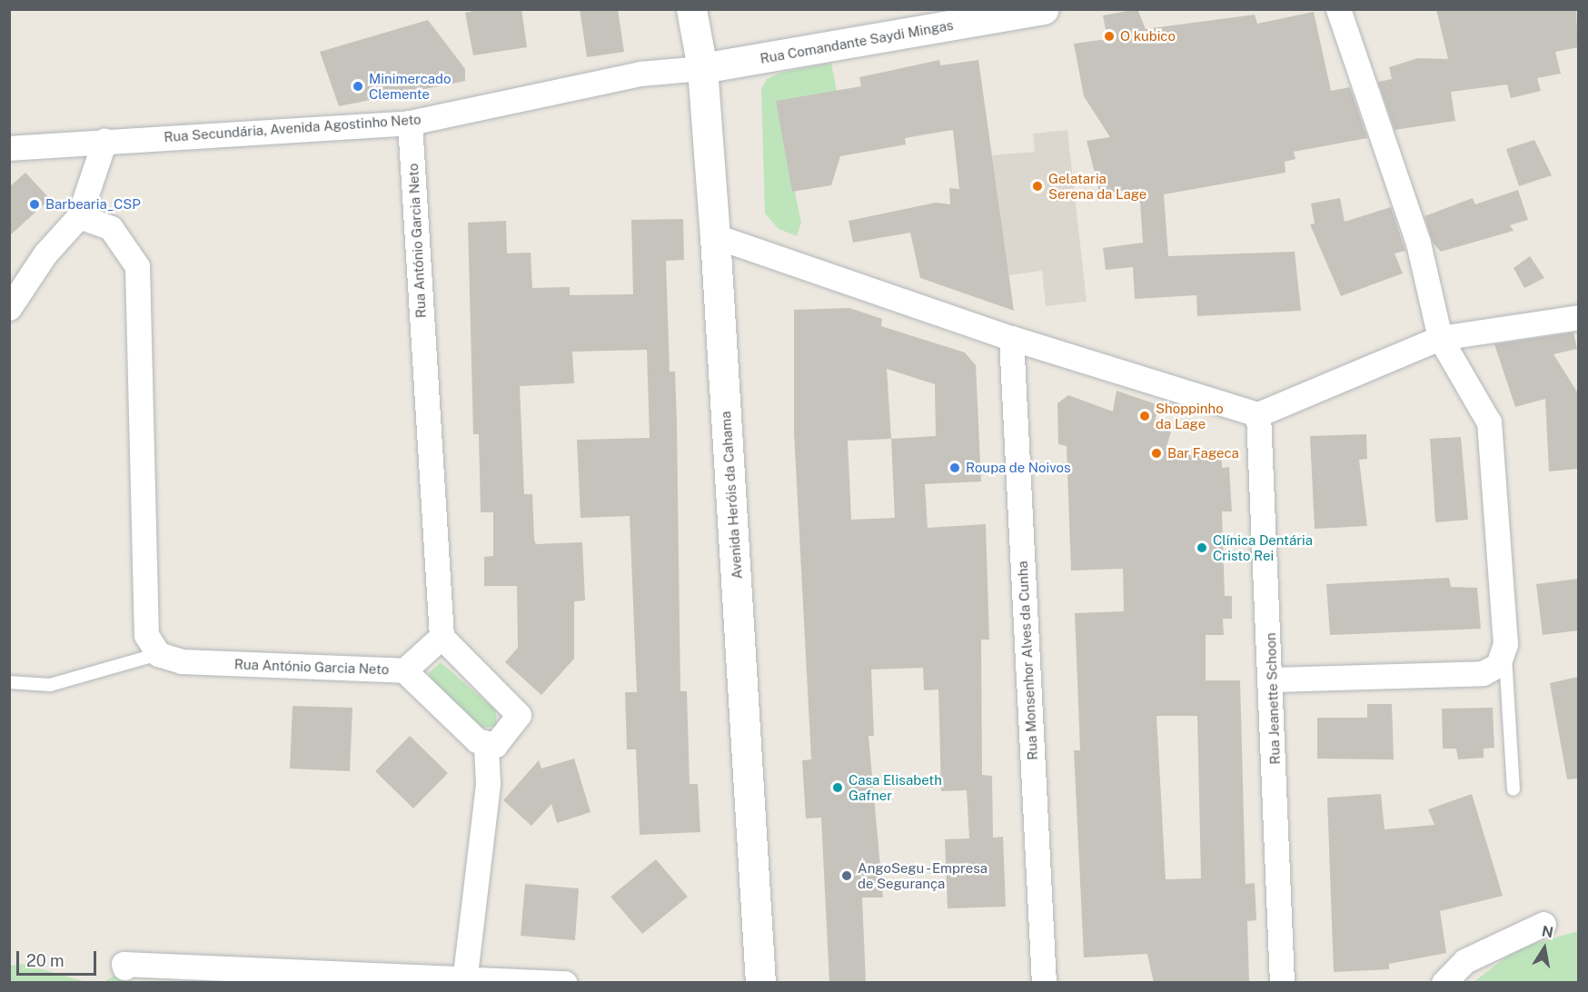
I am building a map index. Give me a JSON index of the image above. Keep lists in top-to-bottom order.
{
  "streets": {
    "street": [
      "Rua Comandante Saydi Mingas",
      "Rua Secundária, Avenida Agostinho Neto",
      "Rua António Garcia Neto",
      "Avenida Heróis da Cahama",
      "Rua Monsenhor Alves da Cunha",
      "Rua Jeanette Schoon"
    ]
  },
  "crossings": [
    ["Rua Comandante Saydi Mingas", "Rua Secundária, Avenida Agostinho Neto"],
    ["Rua Comandante Saydi Mingas", "Avenida Heróis da Cahama"],
    ["Rua Secundária, Avenida Agostinho Neto", "Rua António Garcia Neto"],
    ["Rua Secundária, Avenida Agostinho Neto", "Avenida Heróis da Cahama"]
  ],
  "places": [
    "O kubico",
    "Minimercado Clemente",
    "Gelataria Serena da Lage",
    "Barbearia_CSP",
    "Shoppinho da Lage",
    "Bar Fageca",
    "Roupa de Noivos",
    "Clínica Dentária Cristo Rei",
    "Casa Elisabeth Gafner",
    "AngoSegu - Empresa de Segurança"
  ],
  "scale_bar": "20 m",
  "north": "top"
}
